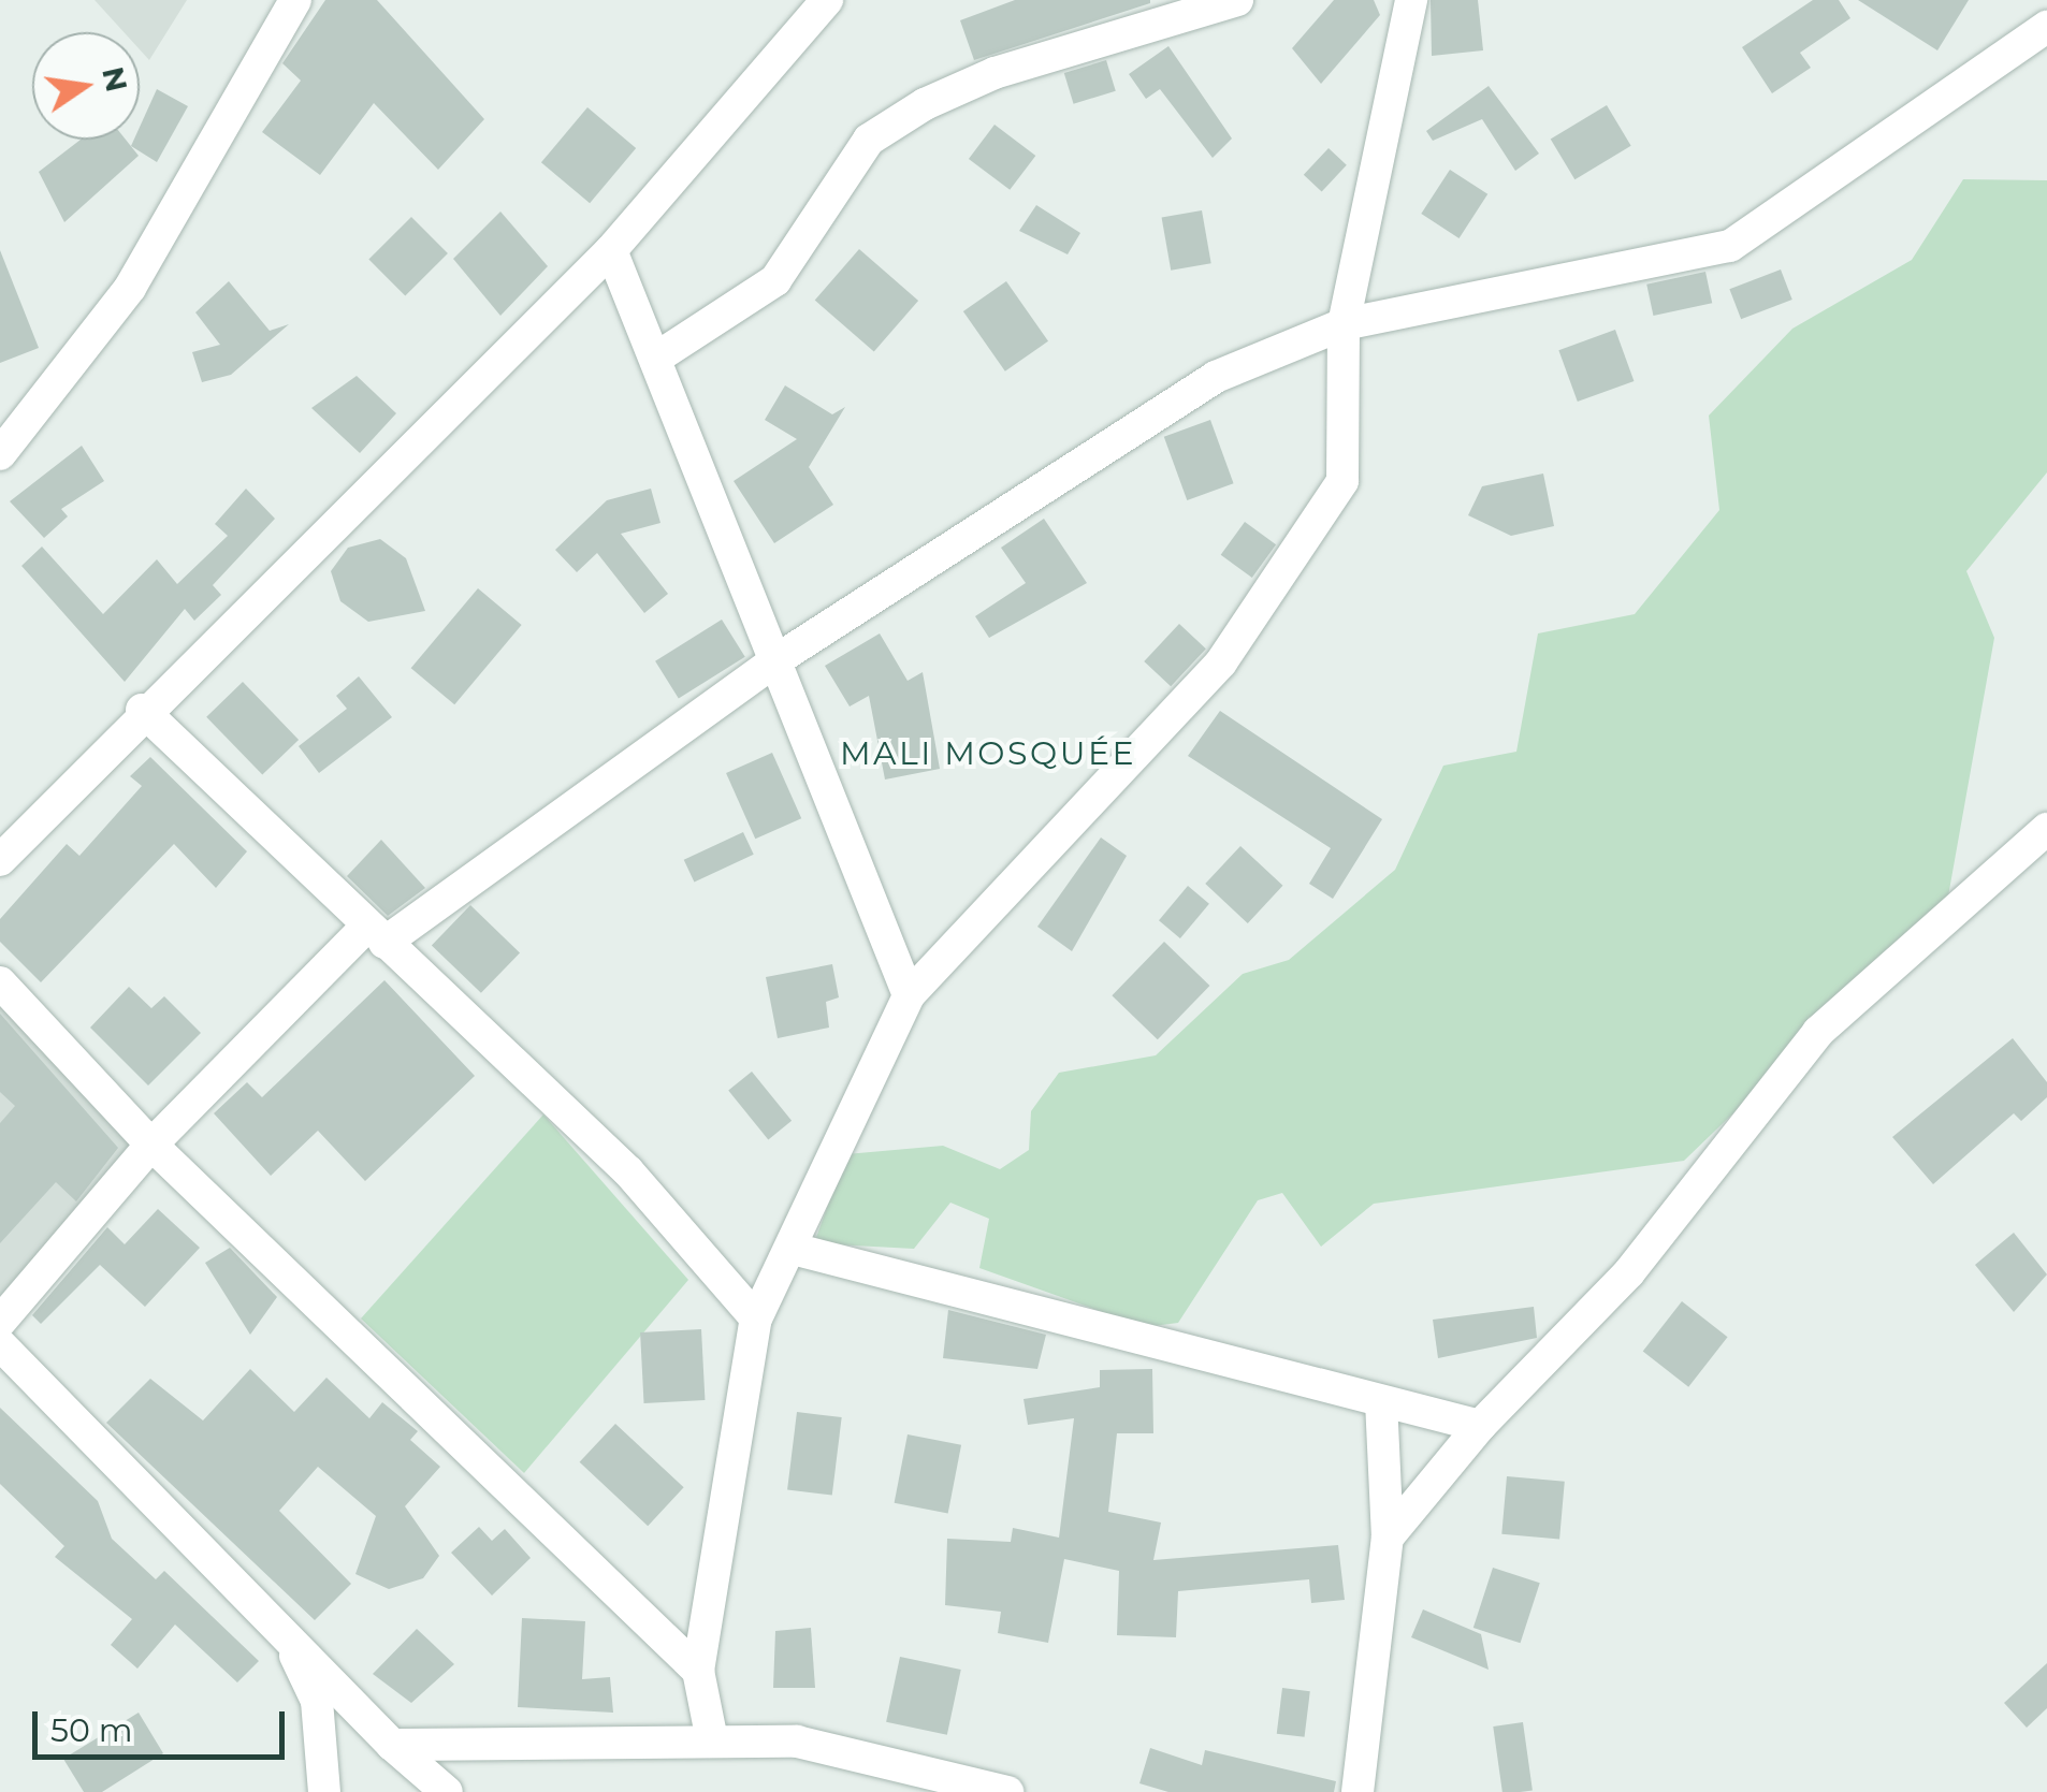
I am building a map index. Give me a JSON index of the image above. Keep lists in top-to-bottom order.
{
  "districts": ["MALI MOSQUÉE"],
  "scale_bar": "50 m",
  "north": "right"
}
